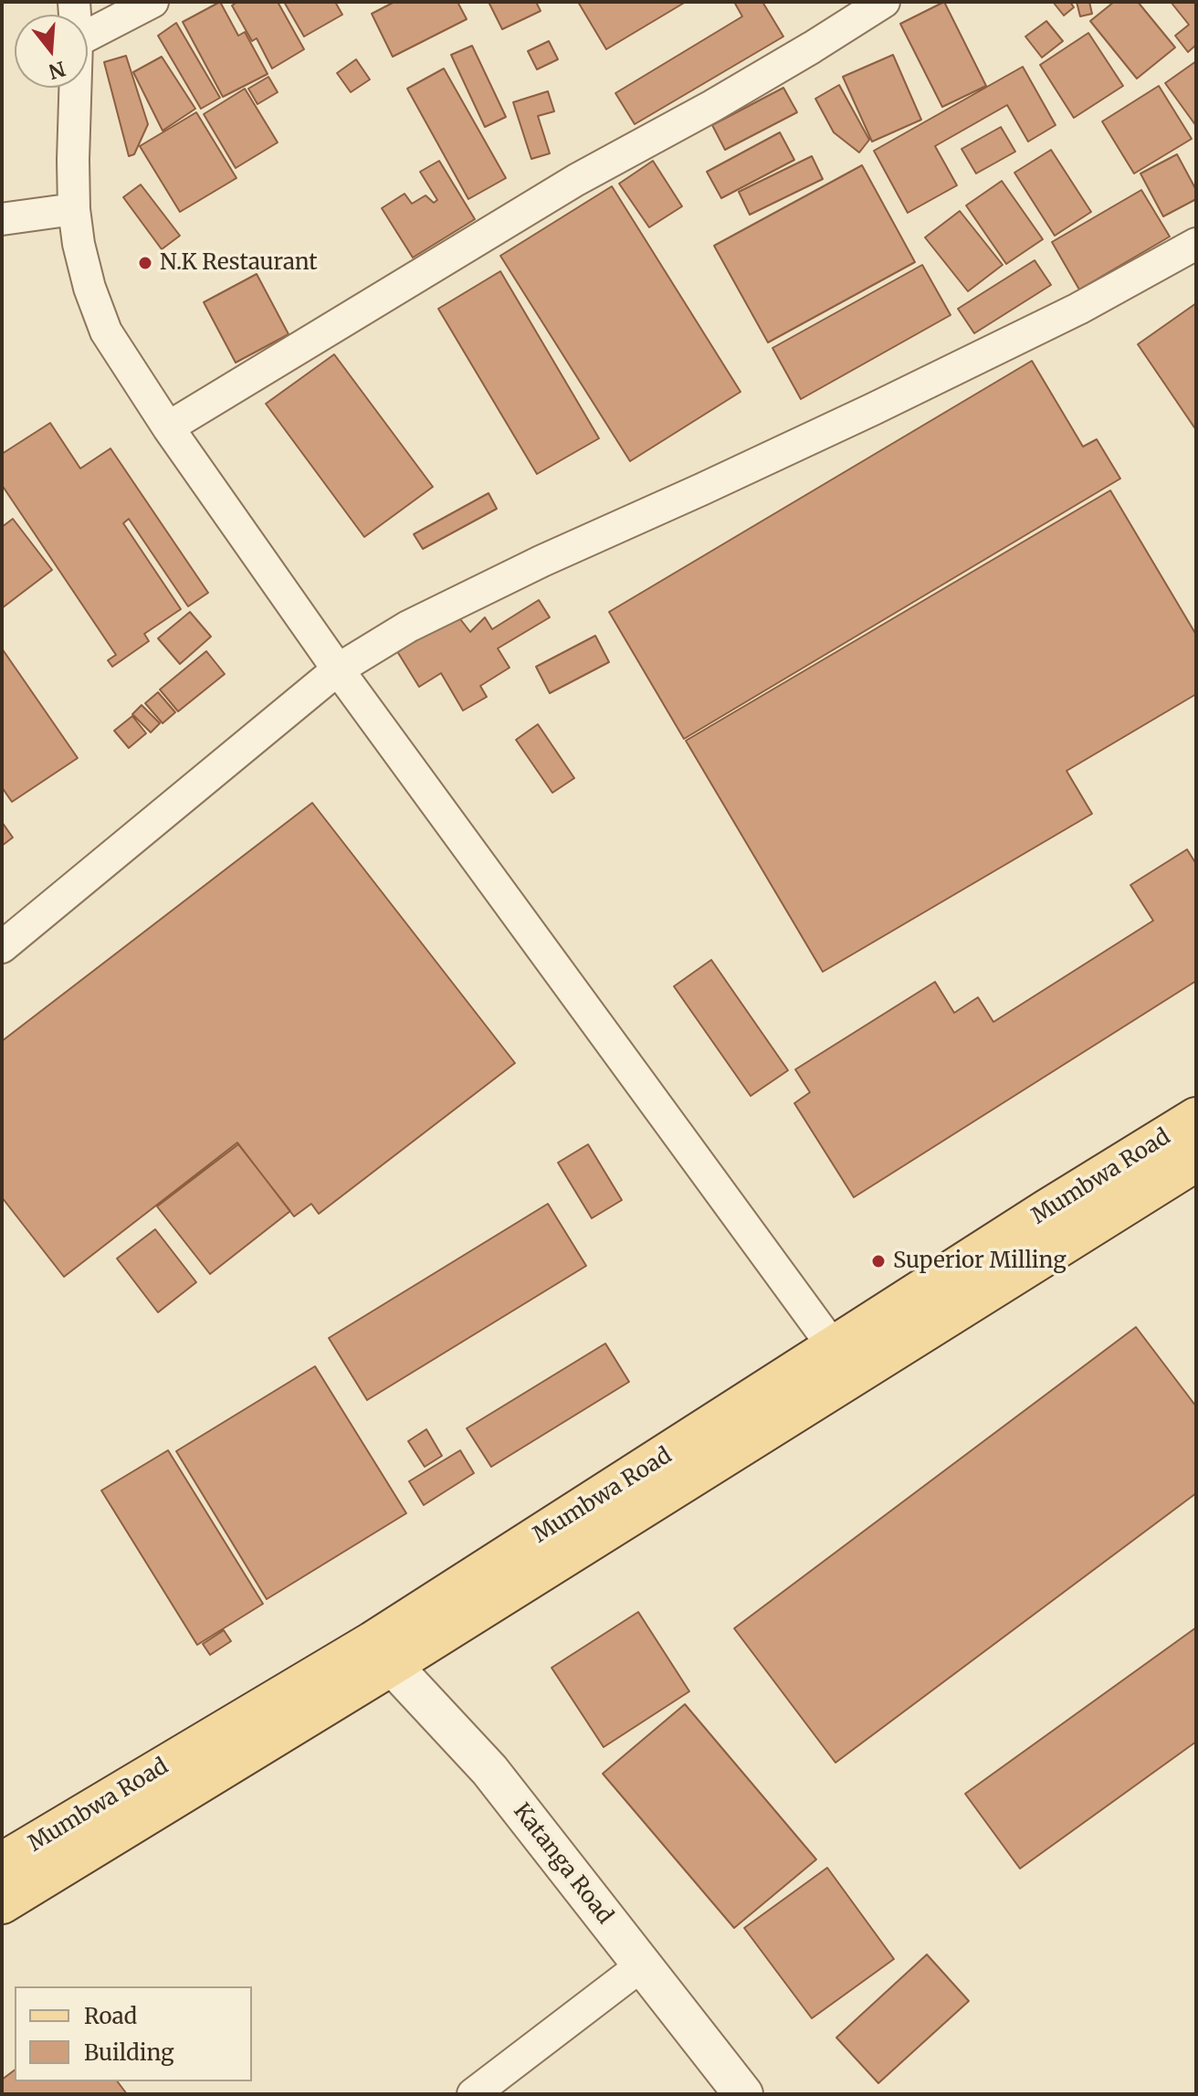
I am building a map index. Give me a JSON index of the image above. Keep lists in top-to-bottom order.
{
  "streets": {
    "main road": ["Mumbwa Road"],
    "street": ["Katanga Road"]
  },
  "crossings": [
    ["Mumbwa Road", "Katanga Road"]
  ],
  "places": ["N.K Restaurant", "Superior Milling"],
  "legend": ["Road", "Building"],
  "north": "bottom"
}
